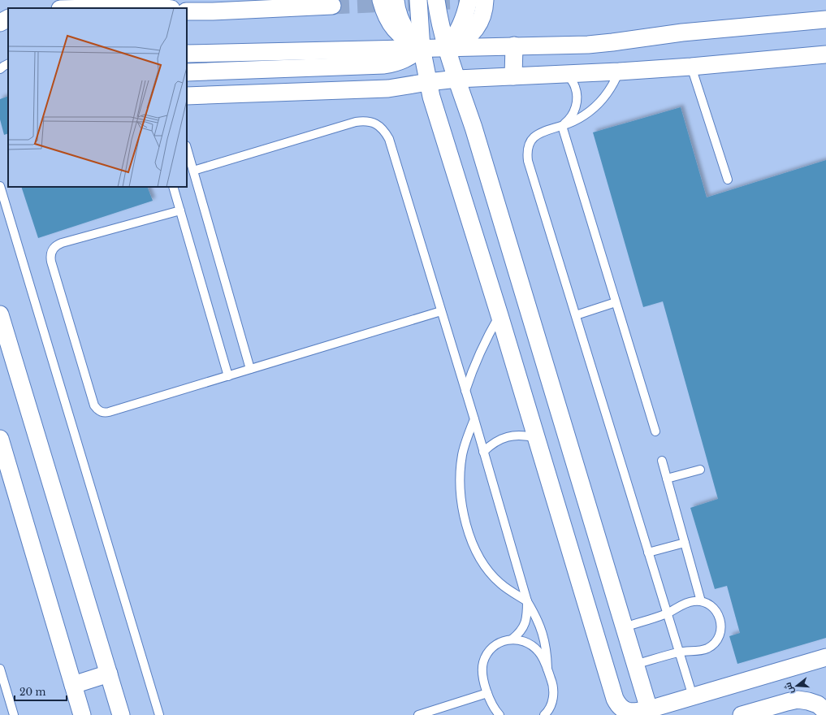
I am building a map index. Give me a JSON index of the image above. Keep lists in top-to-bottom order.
{
  "scale_bar": "20 m",
  "north": "left"
}
